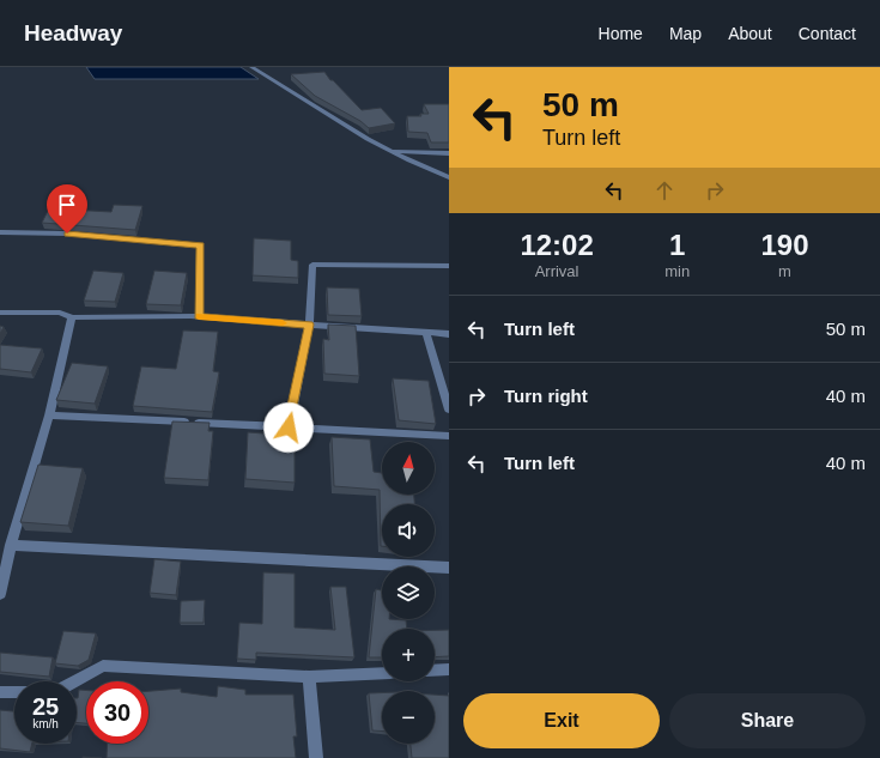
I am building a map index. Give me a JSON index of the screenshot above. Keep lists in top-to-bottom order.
{
  "north": "top",
  "page": {
    "header": "Headway",
    "nav": [
      "Home",
      "Map",
      "About",
      "Contact"
    ],
    "turn": ["50 m", "Turn left"],
    "eta": [
      "12:02",
      "Arrival",
      "1",
      "min",
      "190",
      "m"
    ],
    "list": [
      {
        "name": "Turn left",
        "value": "50 m"
      },
      {
        "name": "Turn right",
        "value": "40 m"
      },
      {
        "name": "Turn left",
        "value": "40 m"
      }
    ],
    "map_buttons": ["+", "−"],
    "speed": "25 km/h",
    "limit": "30",
    "buttons": ["Exit", "Share"]
  }
}
